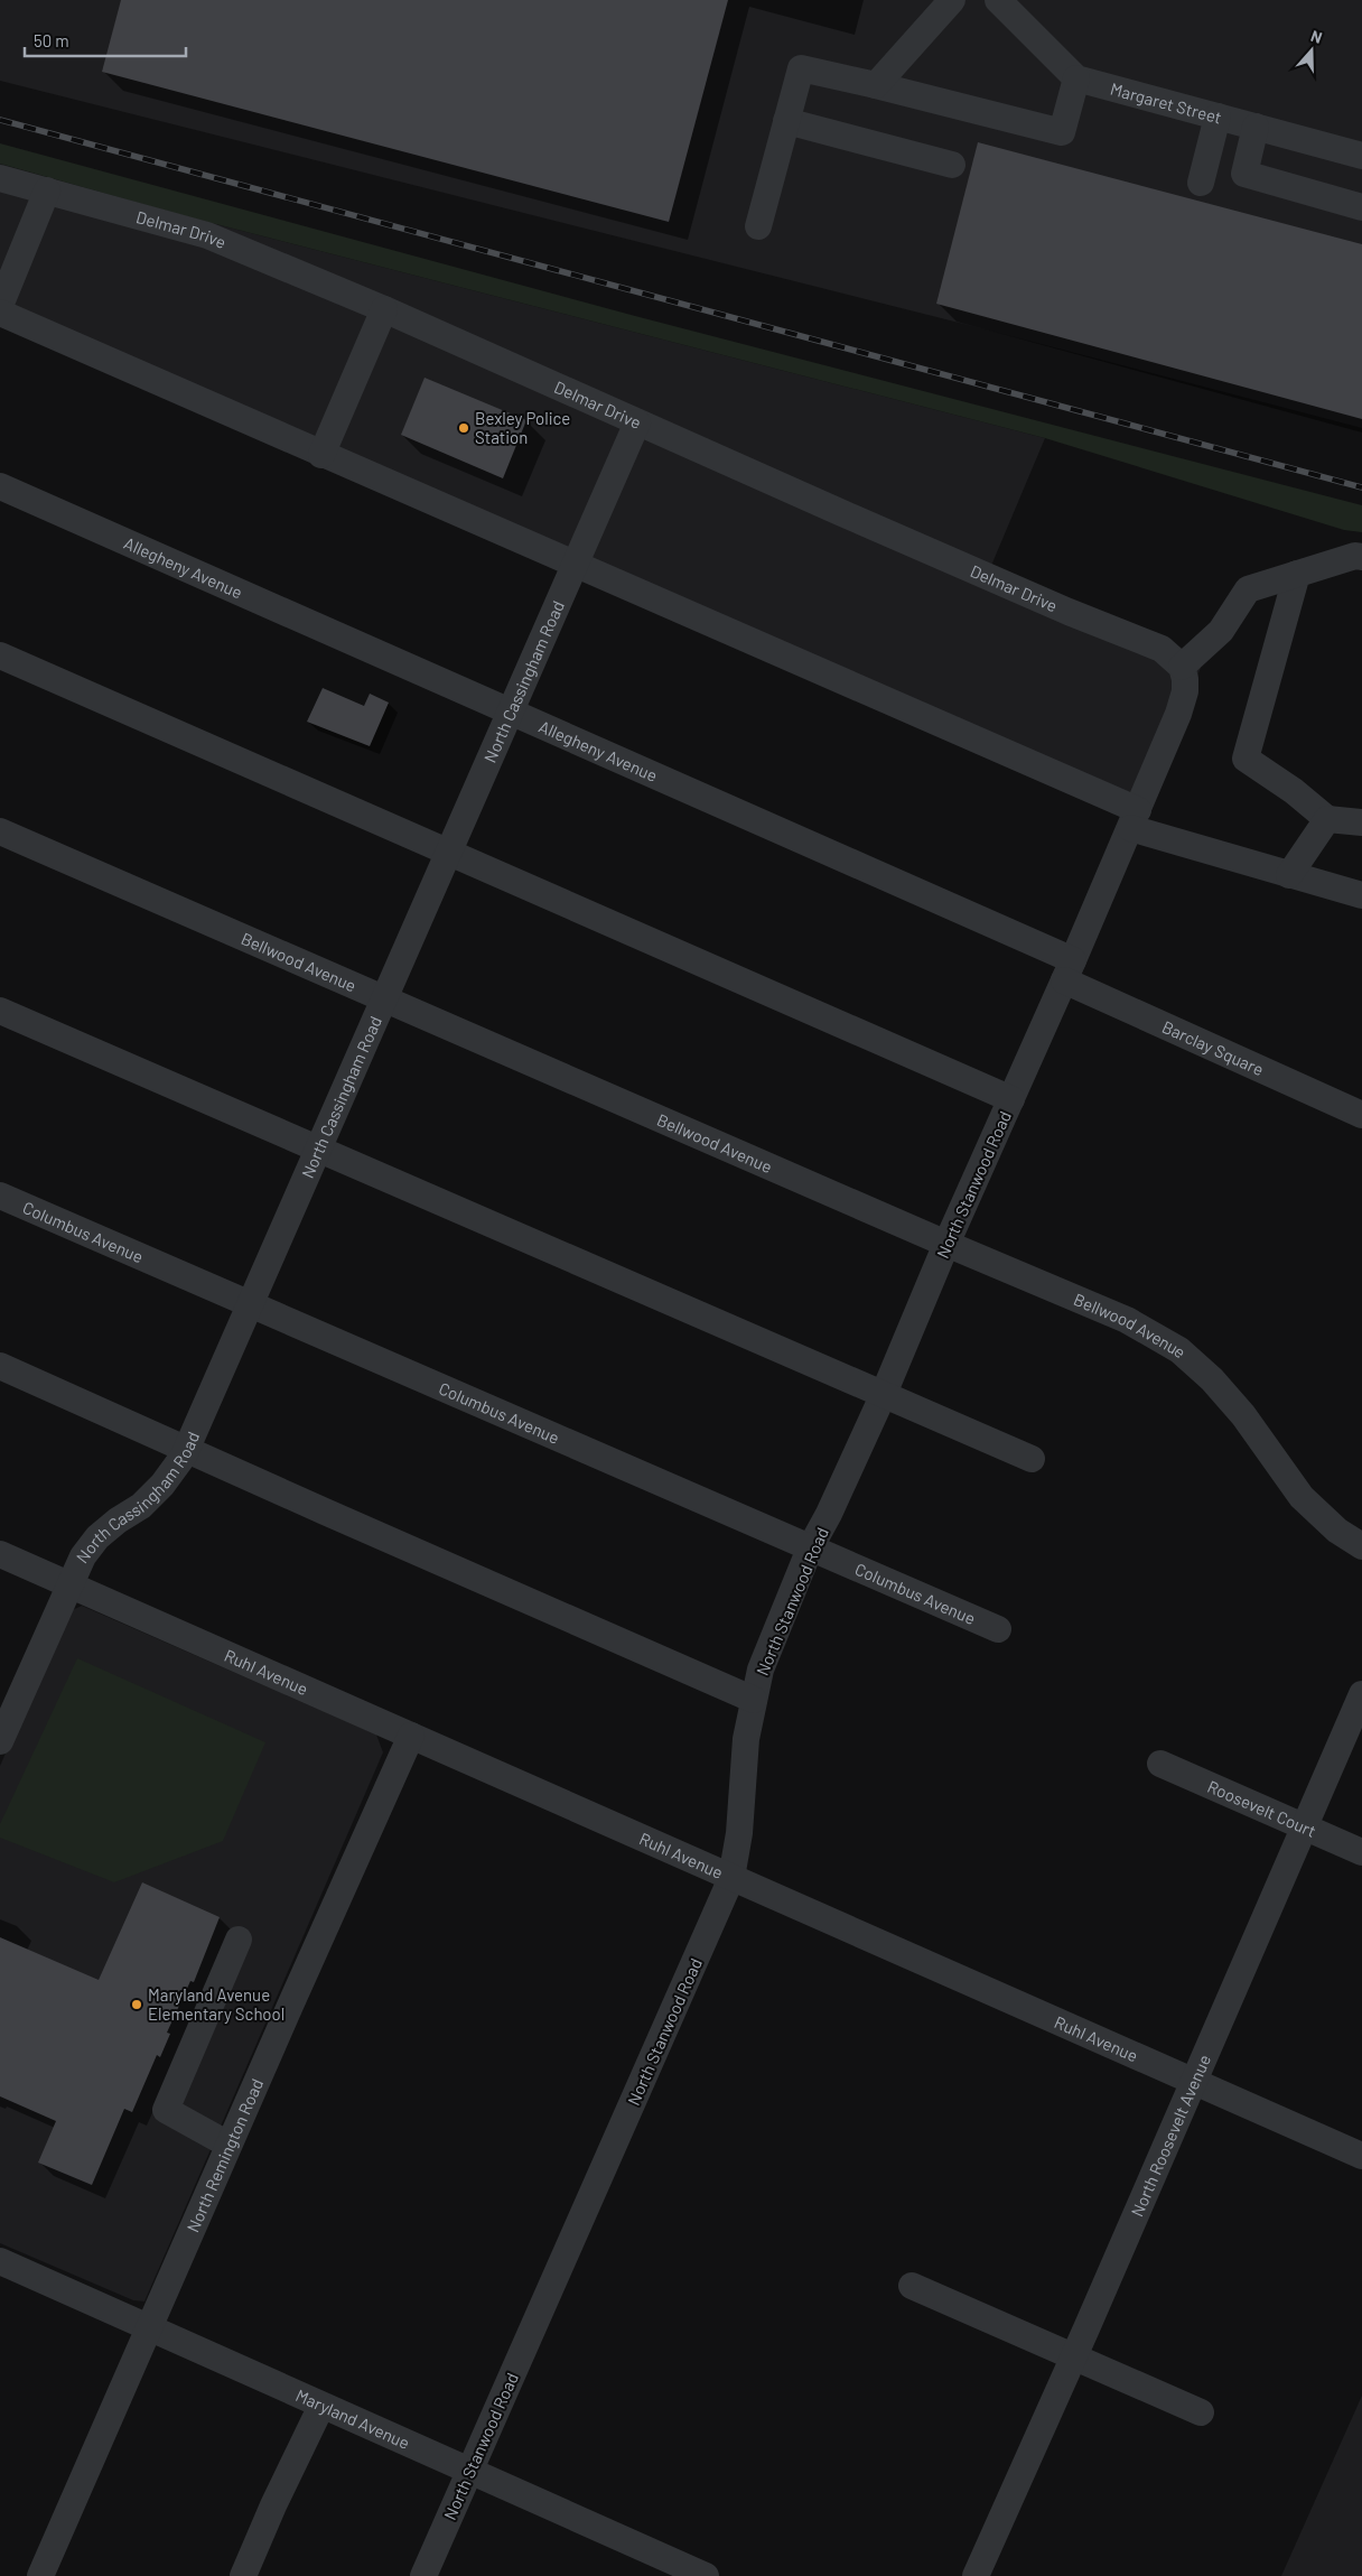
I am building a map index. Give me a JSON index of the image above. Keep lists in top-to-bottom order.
{
  "streets": {
    "street": [
      "Margaret Street",
      "Delmar Drive",
      "Allegheny Avenue",
      "North Cassingham Road",
      "Bellwood Avenue",
      "Barclay Square",
      "North Stanwood Road",
      "Columbus Avenue",
      "Ruhl Avenue",
      "Roosevelt Court",
      "North Roosevelt Avenue",
      "North Remington Road",
      "Maryland Avenue"
    ]
  },
  "crossings": [
    ["Delmar Drive", "North Cassingham Road"],
    ["Delmar Drive", "North Stanwood Road"],
    ["Allegheny Avenue", "North Cassingham Road"],
    ["Allegheny Avenue", "Barclay Square"],
    ["Allegheny Avenue", "North Stanwood Road"],
    ["North Cassingham Road", "Bellwood Avenue"],
    ["North Cassingham Road", "Columbus Avenue"],
    ["North Cassingham Road", "Ruhl Avenue"],
    ["Bellwood Avenue", "North Stanwood Road"],
    ["Barclay Square", "North Stanwood Road"],
    ["North Stanwood Road", "Columbus Avenue"],
    ["North Stanwood Road", "Ruhl Avenue"],
    ["North Stanwood Road", "Maryland Avenue"],
    ["Ruhl Avenue", "North Roosevelt Avenue"],
    ["Ruhl Avenue", "North Remington Road"],
    ["Roosevelt Court", "North Roosevelt Avenue"],
    ["North Remington Road", "Maryland Avenue"]
  ],
  "places": ["Bexley Police Station", "Maryland Avenue Elementary School"],
  "scale_bar": "50 m",
  "north": "top"
}
